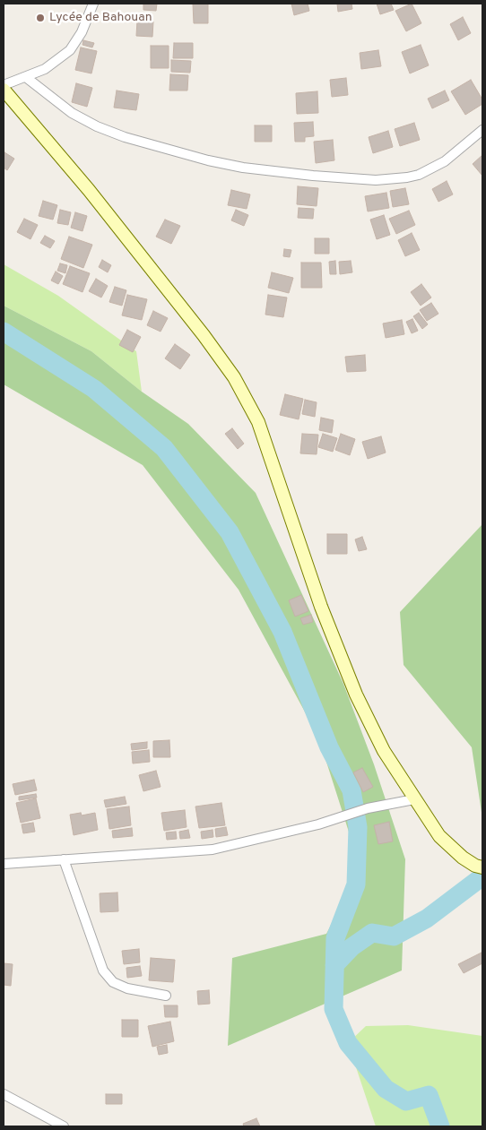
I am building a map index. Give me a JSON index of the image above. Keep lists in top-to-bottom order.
{
  "places": ["Lycée de Bahouan"]
}
